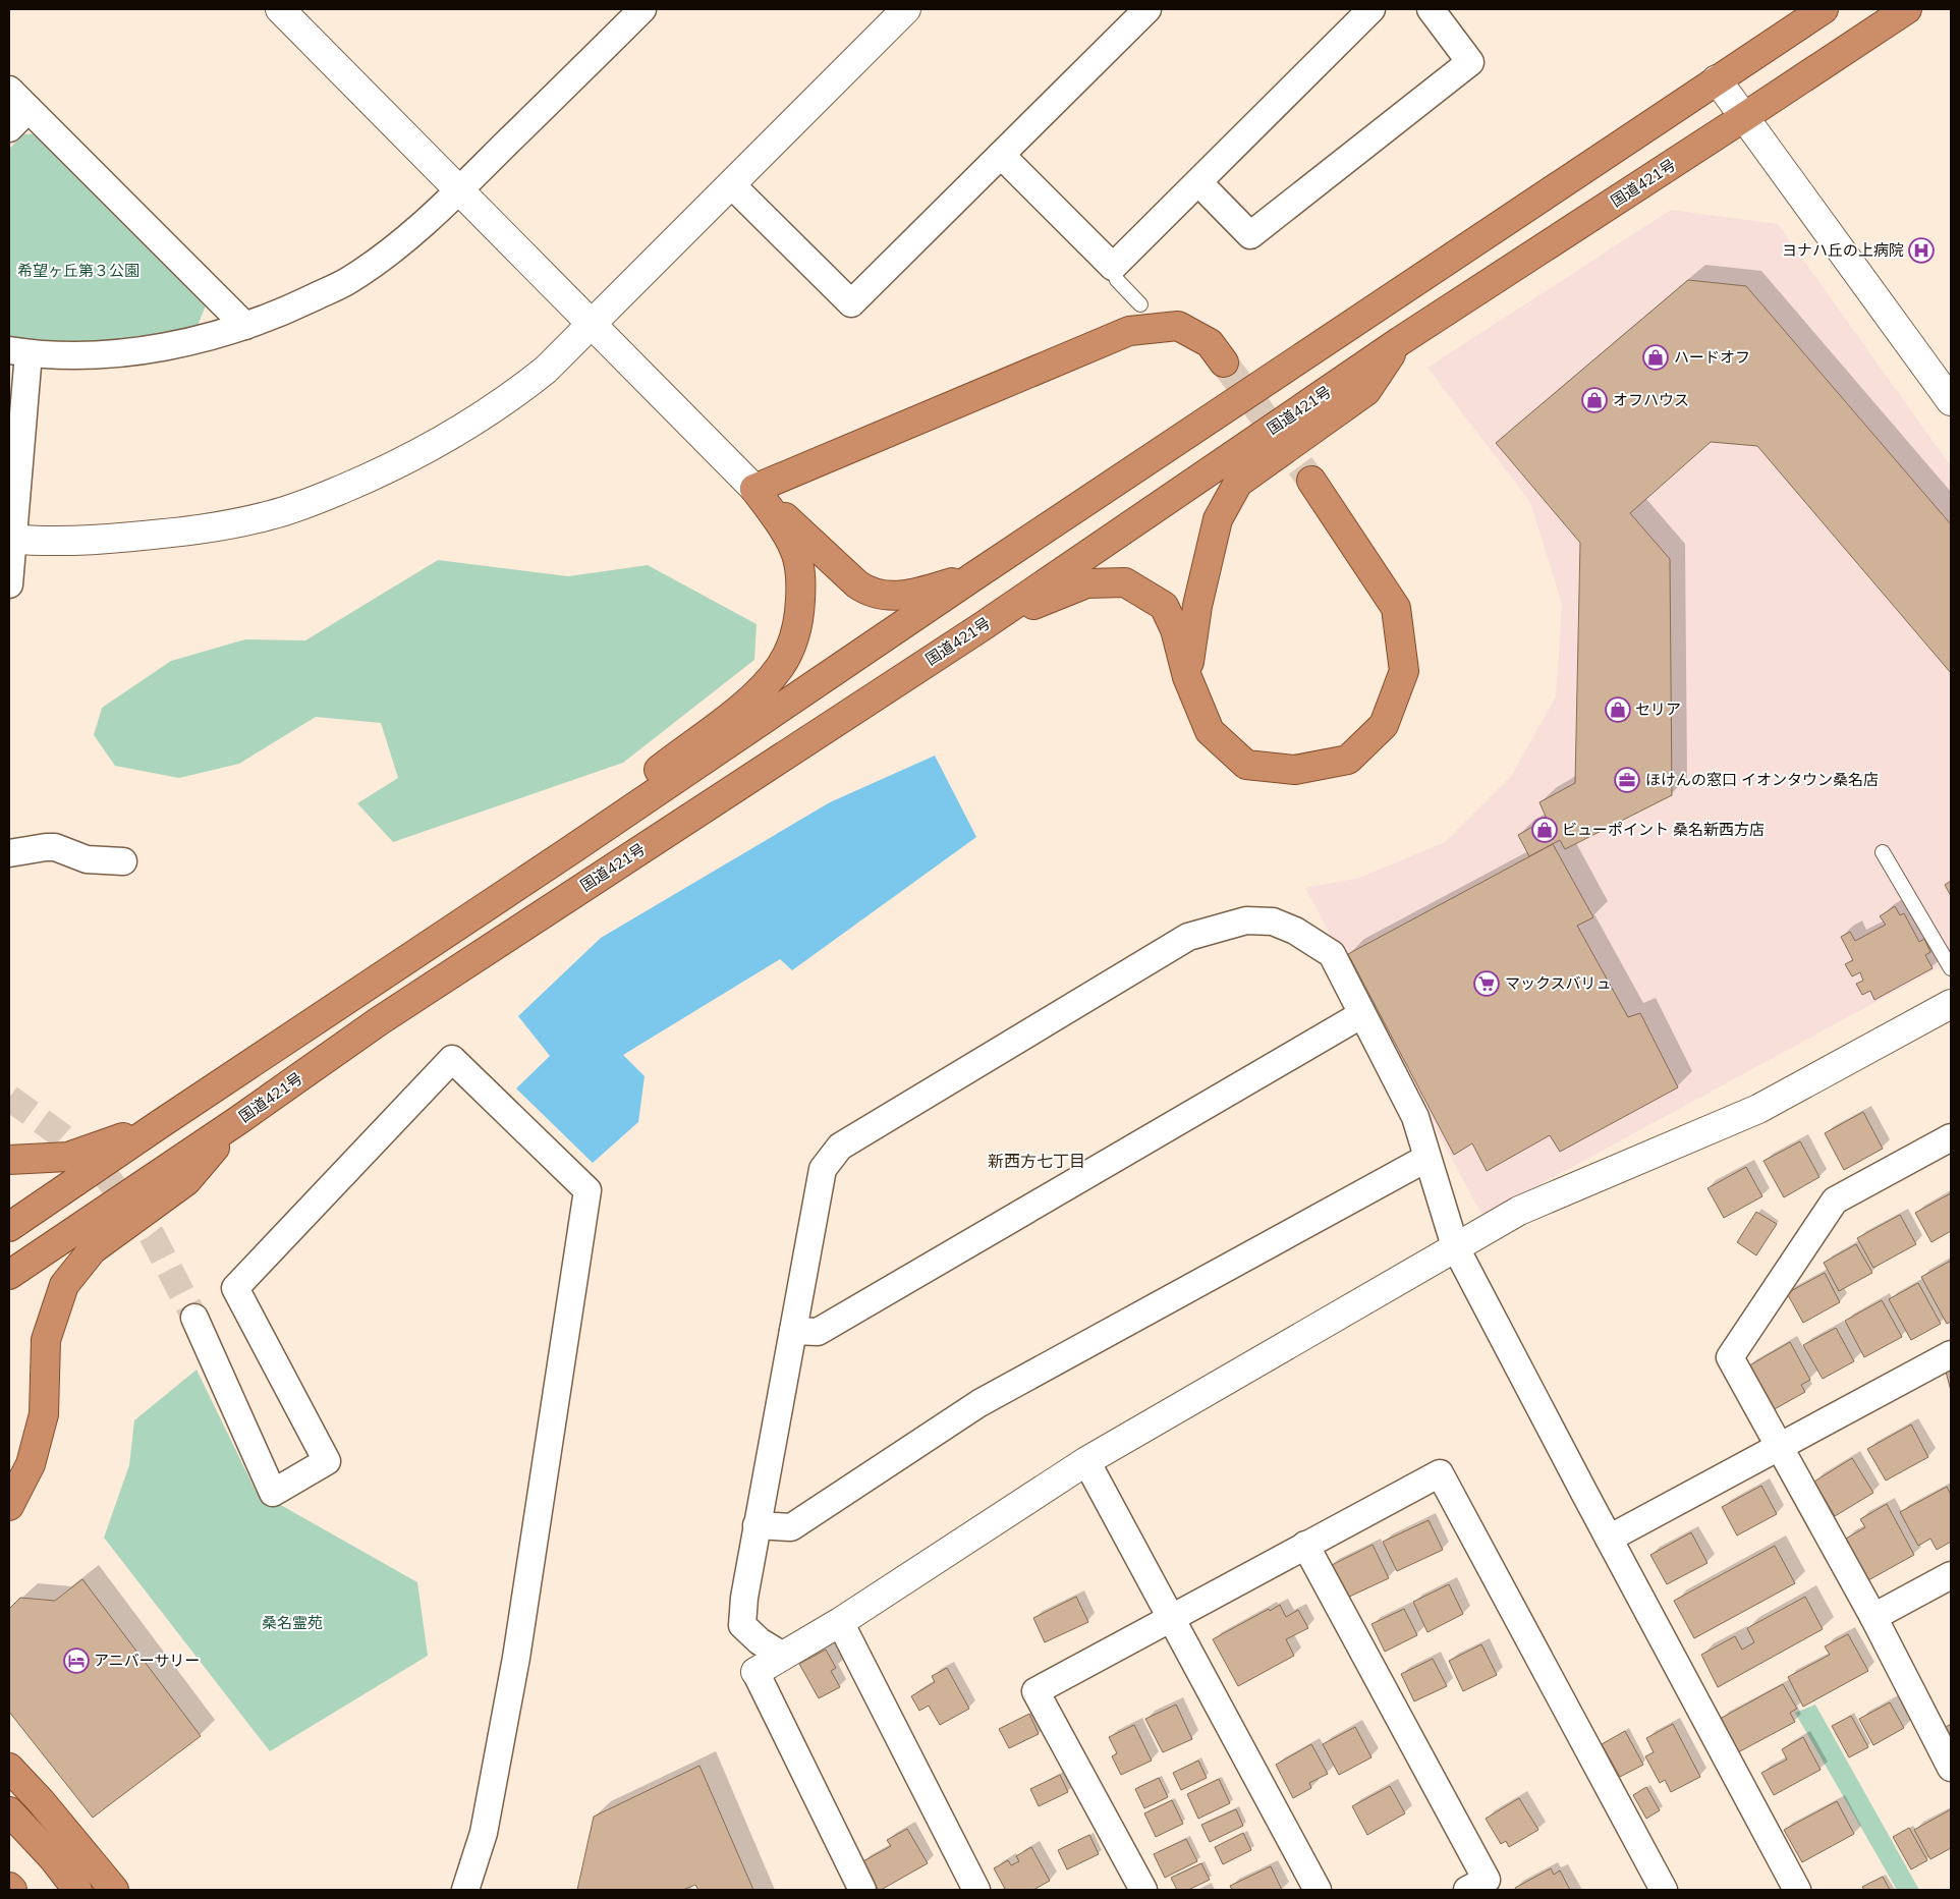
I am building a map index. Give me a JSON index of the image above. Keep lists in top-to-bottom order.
{
  "streets": {
    "highway": ["国道421号"]
  },
  "districts": ["新西方七丁目"],
  "parks": ["希望ヶ丘第３公園", "桑名霊苑"],
  "places": {
    "hospital": ["ヨナハ丘の上病院"],
    "shop": [
      "ハードオフ",
      "オフハウス",
      "セリア",
      "ビューポイント 桑名新西方店"
    ],
    "office": ["ほけんの窓口 イオンタウン桑名店"],
    "supermarket": ["マックスバリュ"],
    "hotel": ["アニバーサリー"]
  }
}
